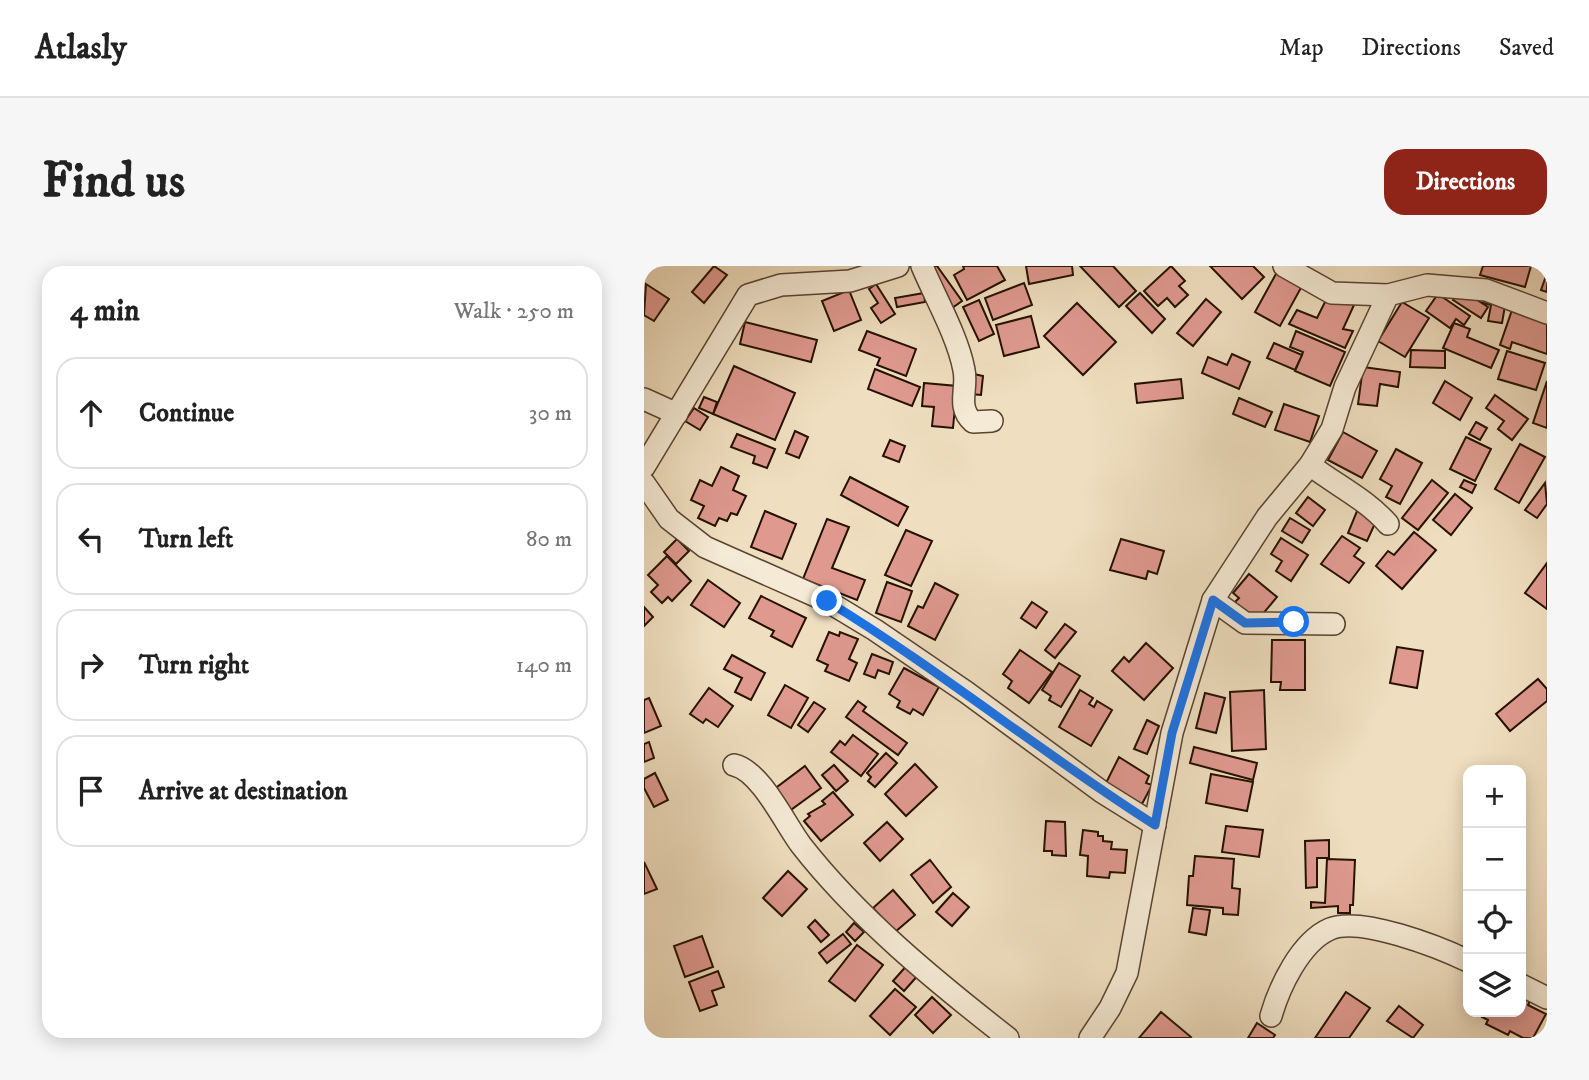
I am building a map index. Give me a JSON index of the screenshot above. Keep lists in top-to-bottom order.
{
  "page": {
    "header": "Atlasly",
    "nav": ["Map", "Directions", "Saved"],
    "buttons": "Directions",
    "title": "Find us",
    "heading": ["4 min", "Walk · 250 m"],
    "list": [
      ["Continue", "30 m"],
      ["Turn left", "80 m"],
      ["Turn right", "140 m"],
      "Arrive at destination"
    ],
    "map_buttons": ["+", "−"]
  }
}
